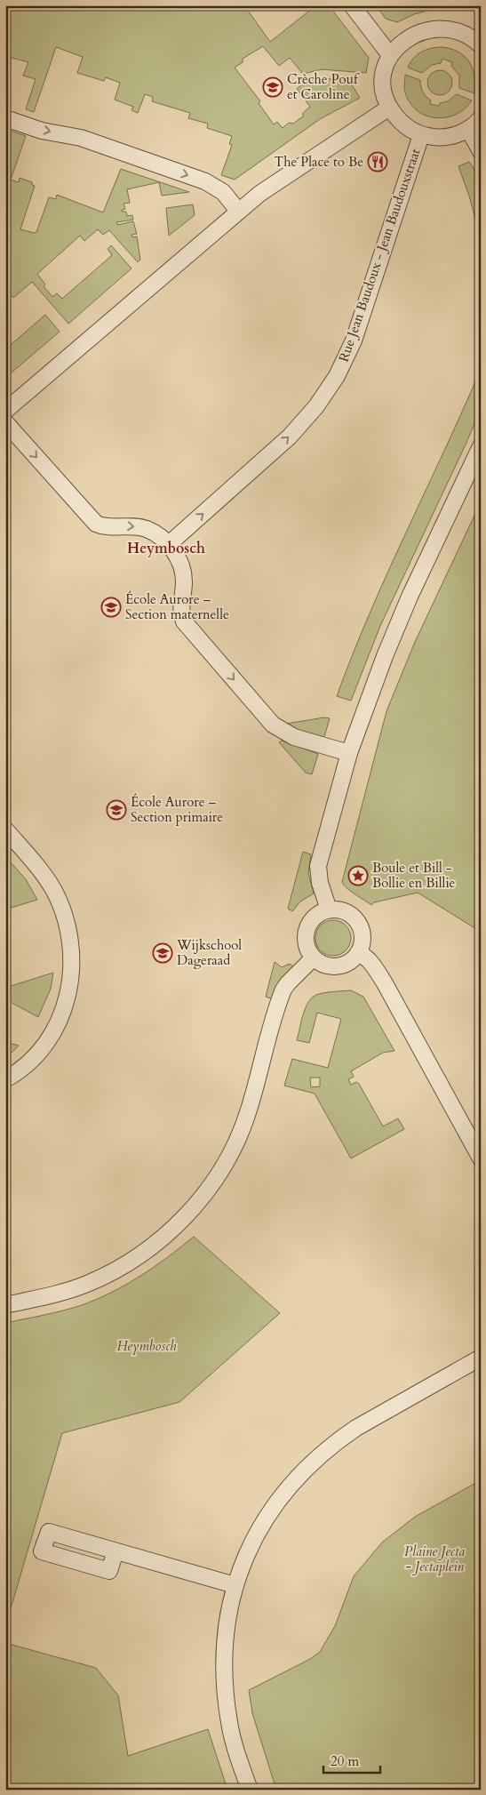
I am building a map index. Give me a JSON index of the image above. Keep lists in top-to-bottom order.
{
  "streets": {
    "street": ["Rue Jean Baudoux - Jean Baudouxstraat"]
  },
  "one_way": ["Rue Jean Baudoux - Jean Baudouxstraat"],
  "districts": ["Heymbosch"],
  "parks": ["Heymbosch", "Plaine Jecta - Jectaplein"],
  "places": {
    "school or university": [
      "Crèche Pouf et Caroline",
      "École Aurore – Section maternelle",
      "École Aurore – Section primaire",
      "Wijkschool Dageraad"
    ],
    "restaurant": ["The Place to Be"],
    "place": ["Boule et Bill - Bollie en Billie"]
  },
  "scale_bar": "20 m"
}
